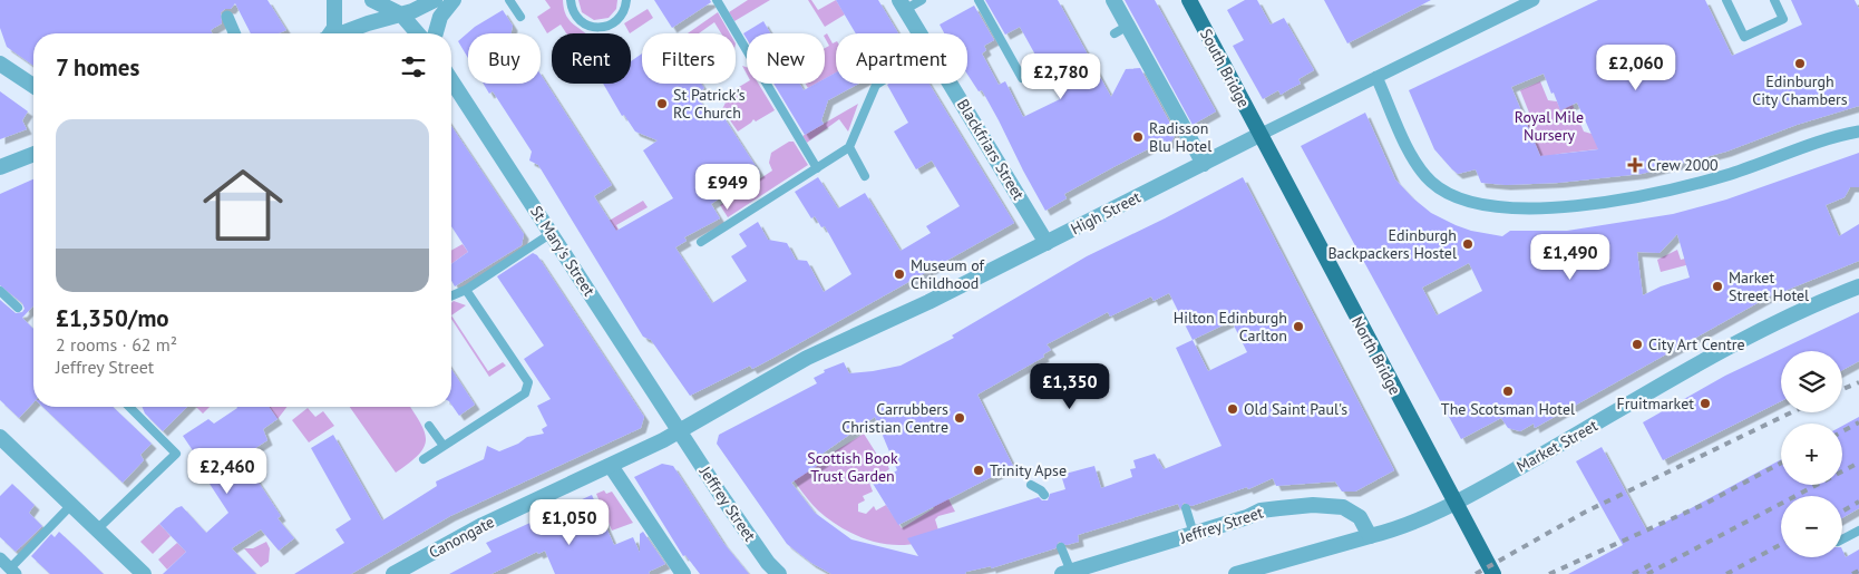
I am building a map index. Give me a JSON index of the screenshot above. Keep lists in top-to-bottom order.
{
  "streets": {
    "main road": ["South Bridge", "North Bridge"],
    "street": [
      "Blackfriars Street",
      "High Street",
      "St Mary's Street",
      "Market Street",
      "Jeffrey Street",
      "Canongate"
    ]
  },
  "crossings": [
    ["South Bridge", "High Street"],
    ["South Bridge", "North Bridge"],
    ["Blackfriars Street", "High Street"],
    ["High Street", "St Mary's Street"],
    ["High Street", "North Bridge"],
    ["High Street", "Jeffrey Street"],
    ["High Street", "Canongate"],
    ["St Mary's Street", "Jeffrey Street"],
    ["St Mary's Street", "Canongate"],
    ["Market Street", "Jeffrey Street"],
    ["Jeffrey Street", "Canongate"]
  ],
  "parks": ["Royal Mile Nursery", "Scottish Book Trust Garden"],
  "places": {
    "other": [
      "Edinburgh City Chambers",
      "St Patrick's RC Church",
      "Radisson Blu Hotel",
      "Edinburgh Backpackers Hostel",
      "Museum of Childhood",
      "Market Street Hotel",
      "Hilton Edinburgh Carlton",
      "City Art Centre",
      "The Scotsman Hotel",
      "Fruitmarket",
      "Old Saint Paul's",
      "Carrubbers Christian Centre",
      "Trinity Apse"
    ],
    "health": ["Crew 2000"]
  },
  "page": {
    "chip": [
      "Buy",
      "Rent",
      "Filters",
      "New",
      "Apartment"
    ],
    "heading": "7 homes",
    "price": [
      "£2,060",
      "£2,780",
      "£949",
      "£1,490",
      "£1,350",
      "£2,460",
      "£1,050"
    ],
    "list": [
      {
        "name": "£1,350/mo",
        "note": "2 rooms · 62 m² · Jeffrey Street"
      }
    ],
    "map_buttons": ["+", "−"]
  }
}
